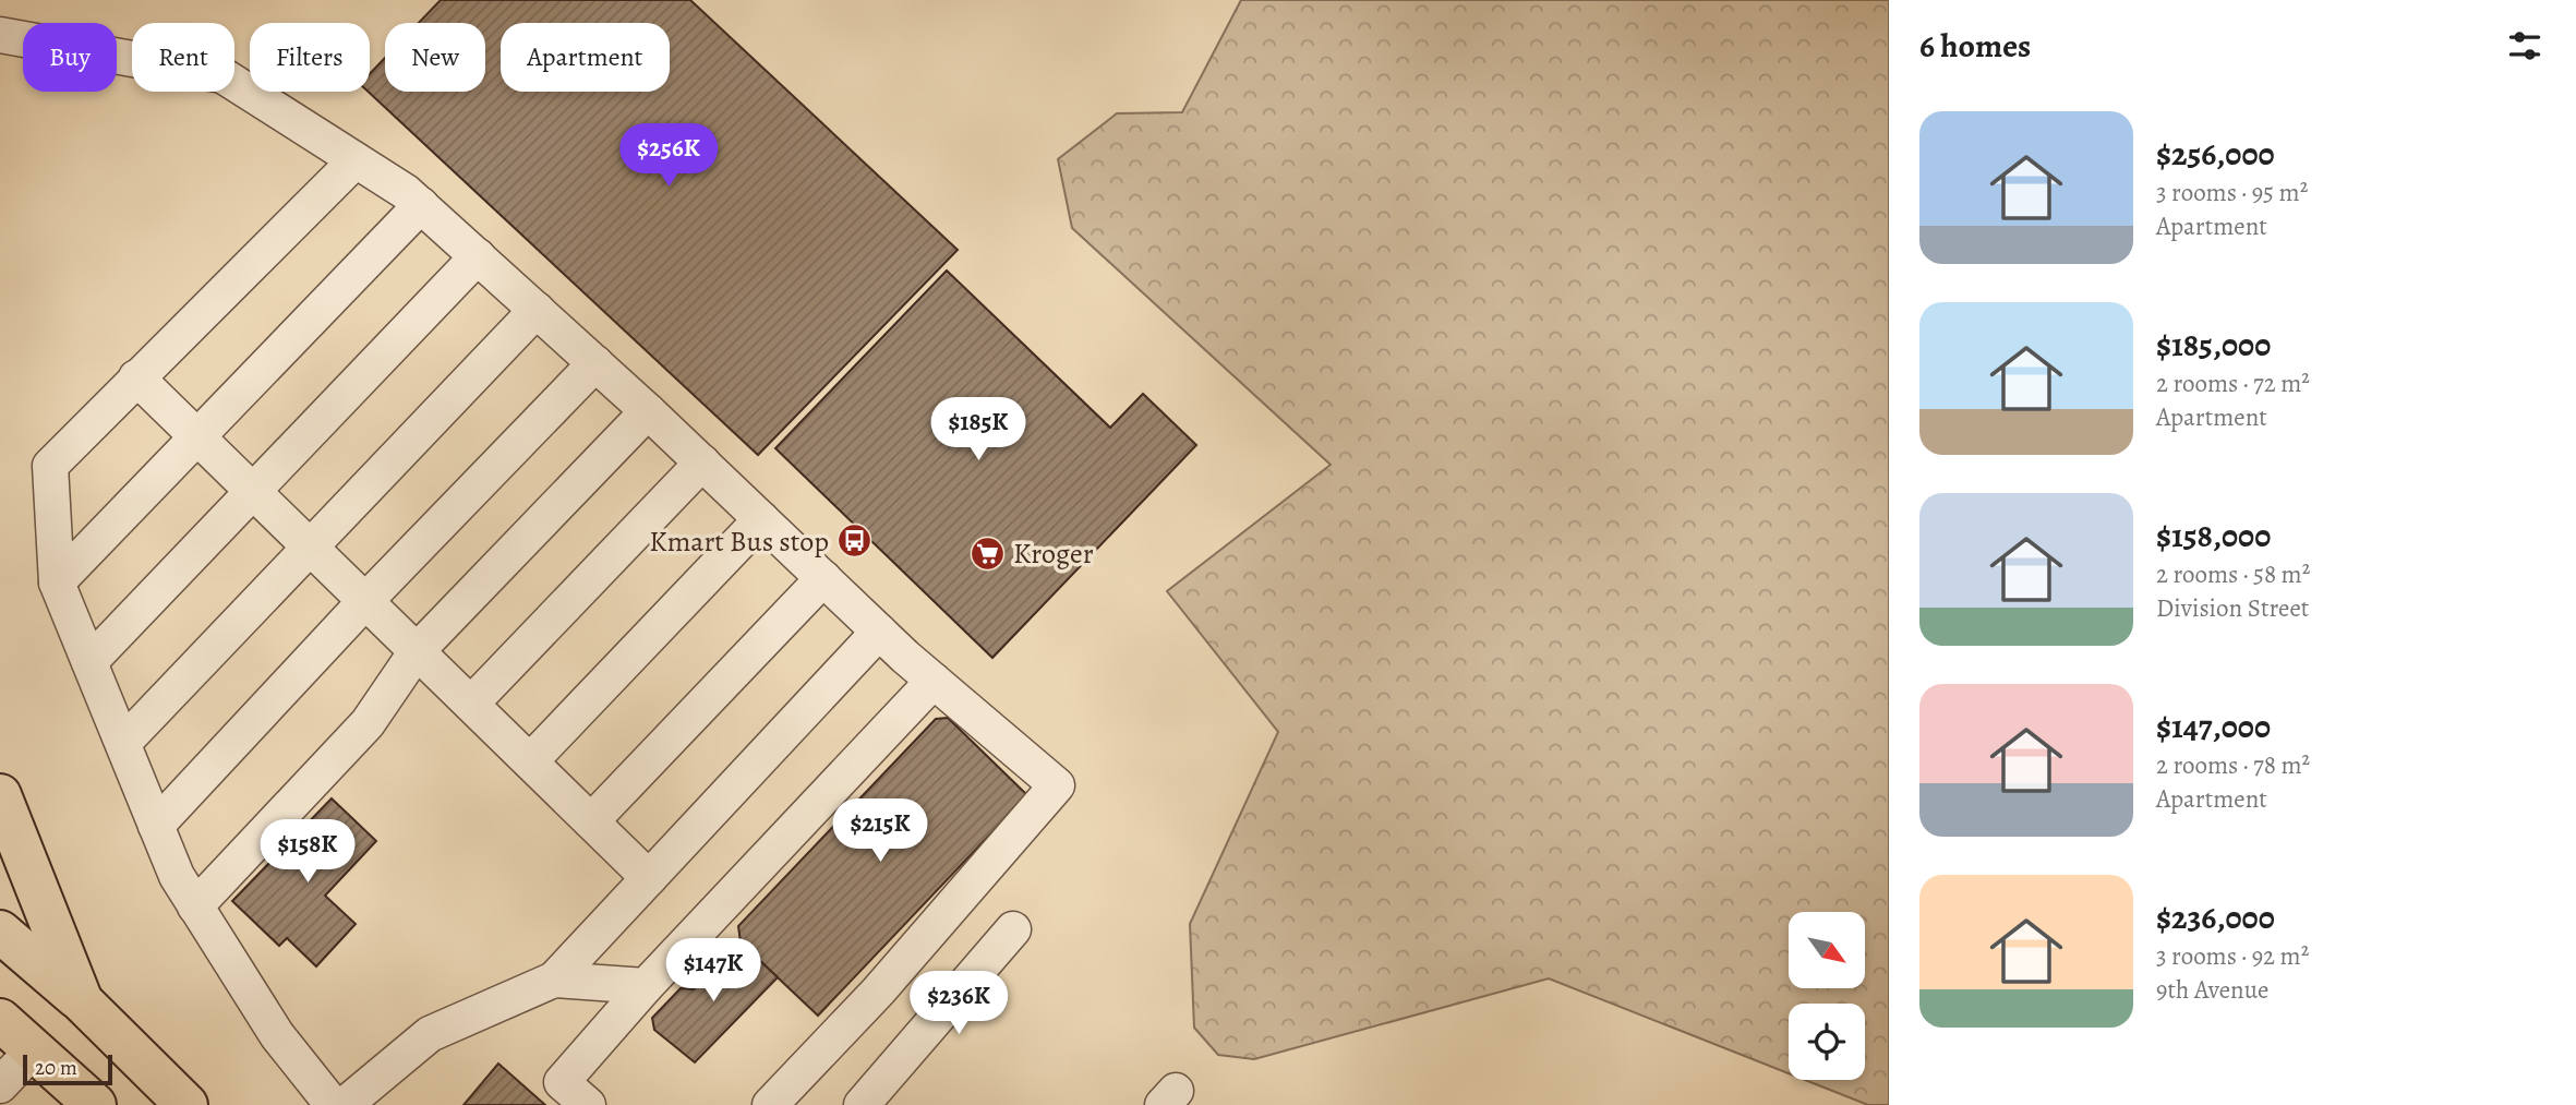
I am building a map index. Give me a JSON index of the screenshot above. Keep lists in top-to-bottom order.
{
  "places": {
    "bus stop": ["Kmart Bus stop"],
    "supermarket": ["Kroger"]
  },
  "scale_bar": "20 m",
  "north": "bottom right",
  "page": {
    "heading": "6 homes",
    "chip": [
      "Buy",
      "Rent",
      "Filters",
      "New",
      "Apartment"
    ],
    "list": [
      {
        "name": "$256,000",
        "note": "3 rooms · 95 m² · Apartment"
      },
      {
        "name": "$185,000",
        "note": "2 rooms · 72 m² · Apartment"
      },
      {
        "name": "$158,000",
        "note": "2 rooms · 58 m² · Division Street"
      },
      {
        "name": "$147,000",
        "note": "2 rooms · 78 m² · Apartment"
      },
      {
        "name": "$236,000",
        "note": "3 rooms · 92 m² · 9th Avenue"
      }
    ],
    "price": [
      "$256K",
      "$185K",
      "$215K",
      "$158K",
      "$147K",
      "$236K"
    ],
    "scale": "20 m"
  }
}
